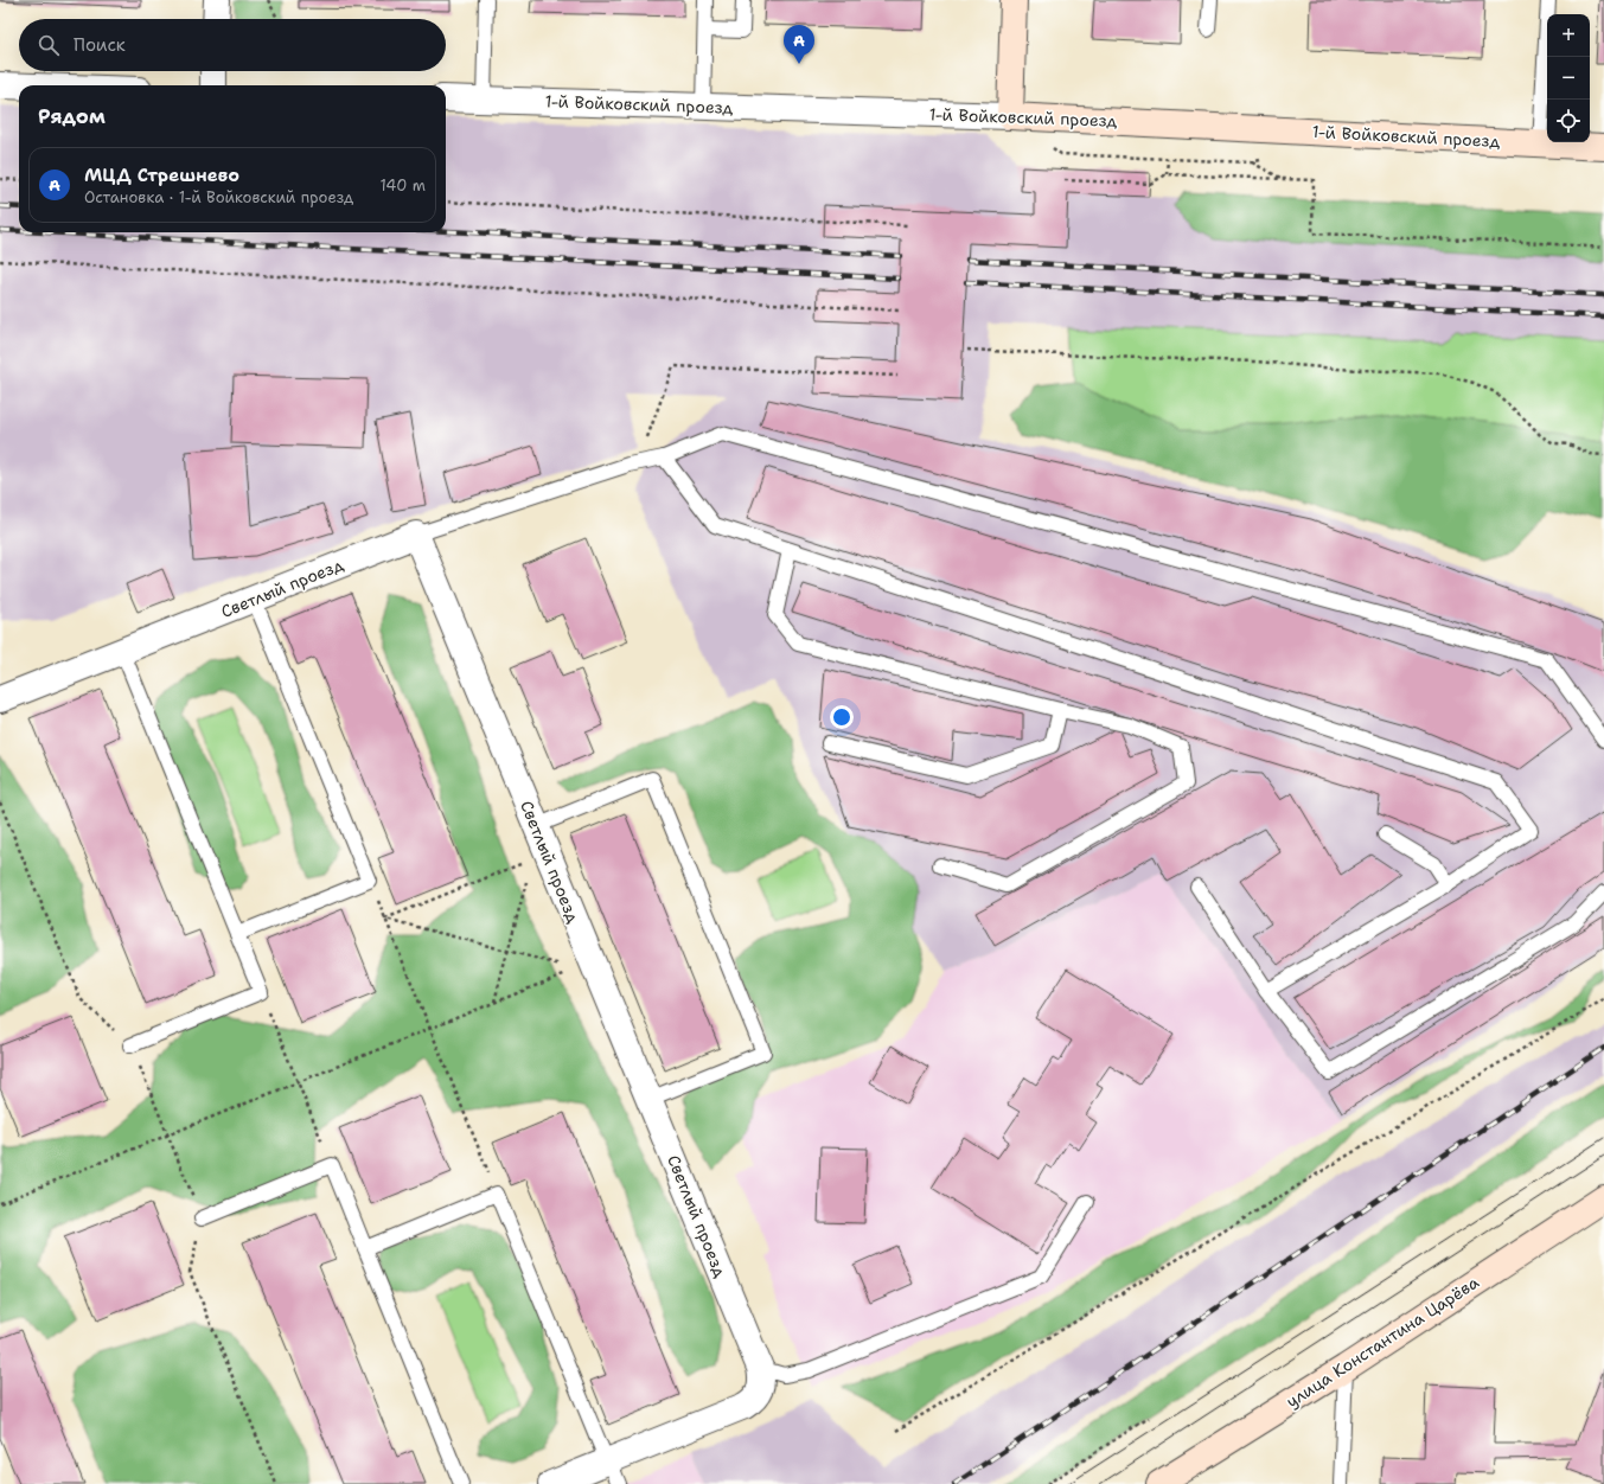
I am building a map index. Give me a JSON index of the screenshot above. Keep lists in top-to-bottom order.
{
  "streets": {
    "street": ["1-й Войковский проезд", "Светлый проезд", "улица Константина Царёва"]
  },
  "page": {
    "map_buttons": ["+", "−"],
    "search": "Поиск",
    "pins": "A",
    "heading": "Рядом",
    "list": [
      {
        "mark": "A",
        "name": "МЦД Стрешнево",
        "note": "Остановка · 1-й Войковский проезд",
        "value": "140 m"
      }
    ]
  }
}
